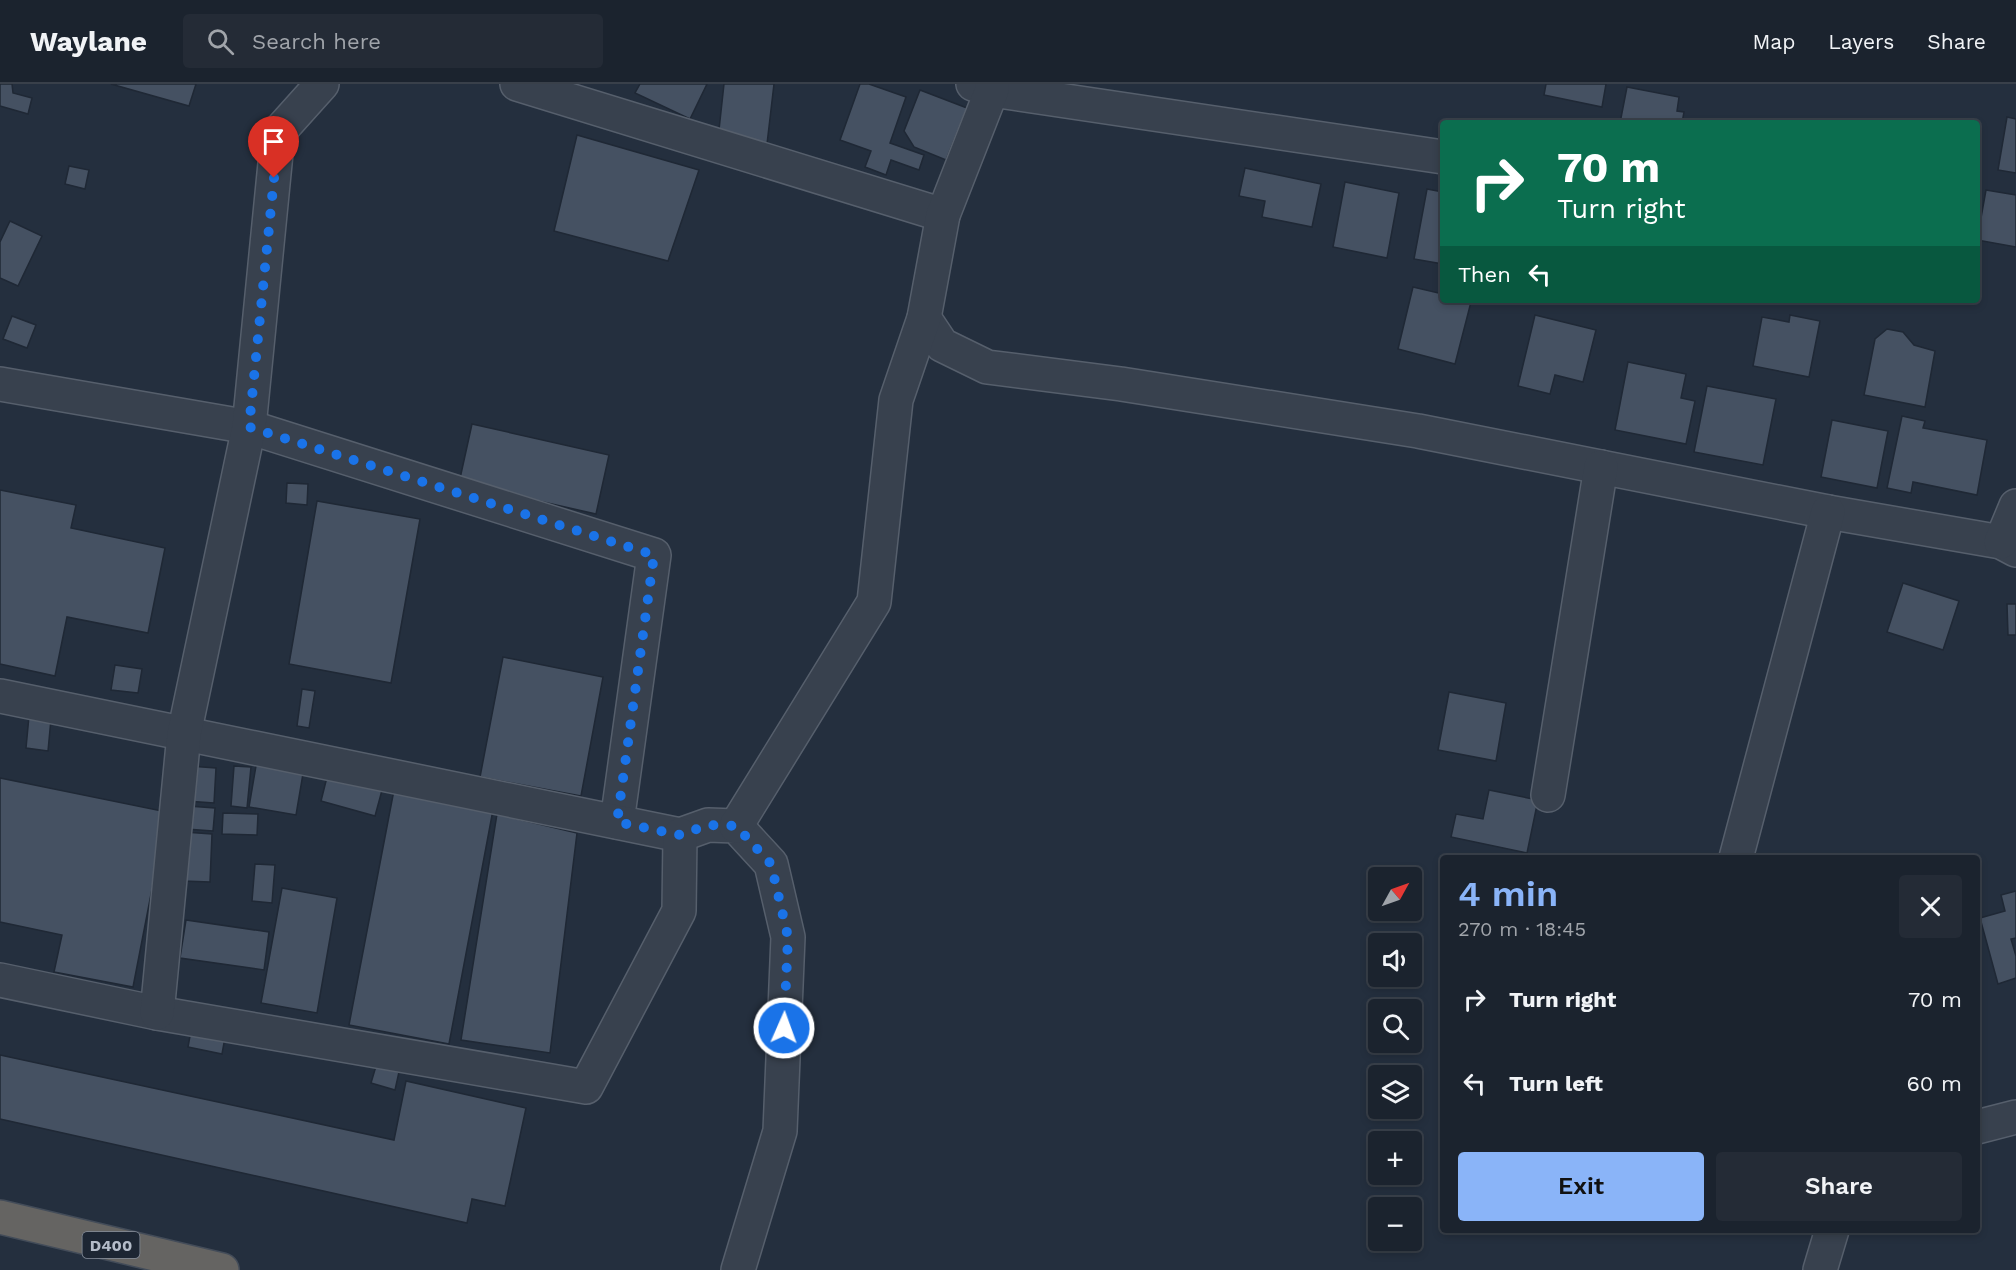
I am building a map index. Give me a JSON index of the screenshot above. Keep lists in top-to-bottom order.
{
  "streets": {
    "highway": ["D400"]
  },
  "north": "top right",
  "page": {
    "header": "Waylane",
    "search": "Search here",
    "nav": ["Map", "Layers", "Share"],
    "turn": ["70 m", "Turn right"],
    "then": "Then",
    "heading": ["4 min", "270 m · 18:45"],
    "map_buttons": ["+", "−"],
    "list": [
      {
        "name": "Turn right",
        "value": "70 m"
      },
      {
        "name": "Turn left",
        "value": "60 m"
      }
    ],
    "buttons": ["Exit", "Share"]
  }
}
